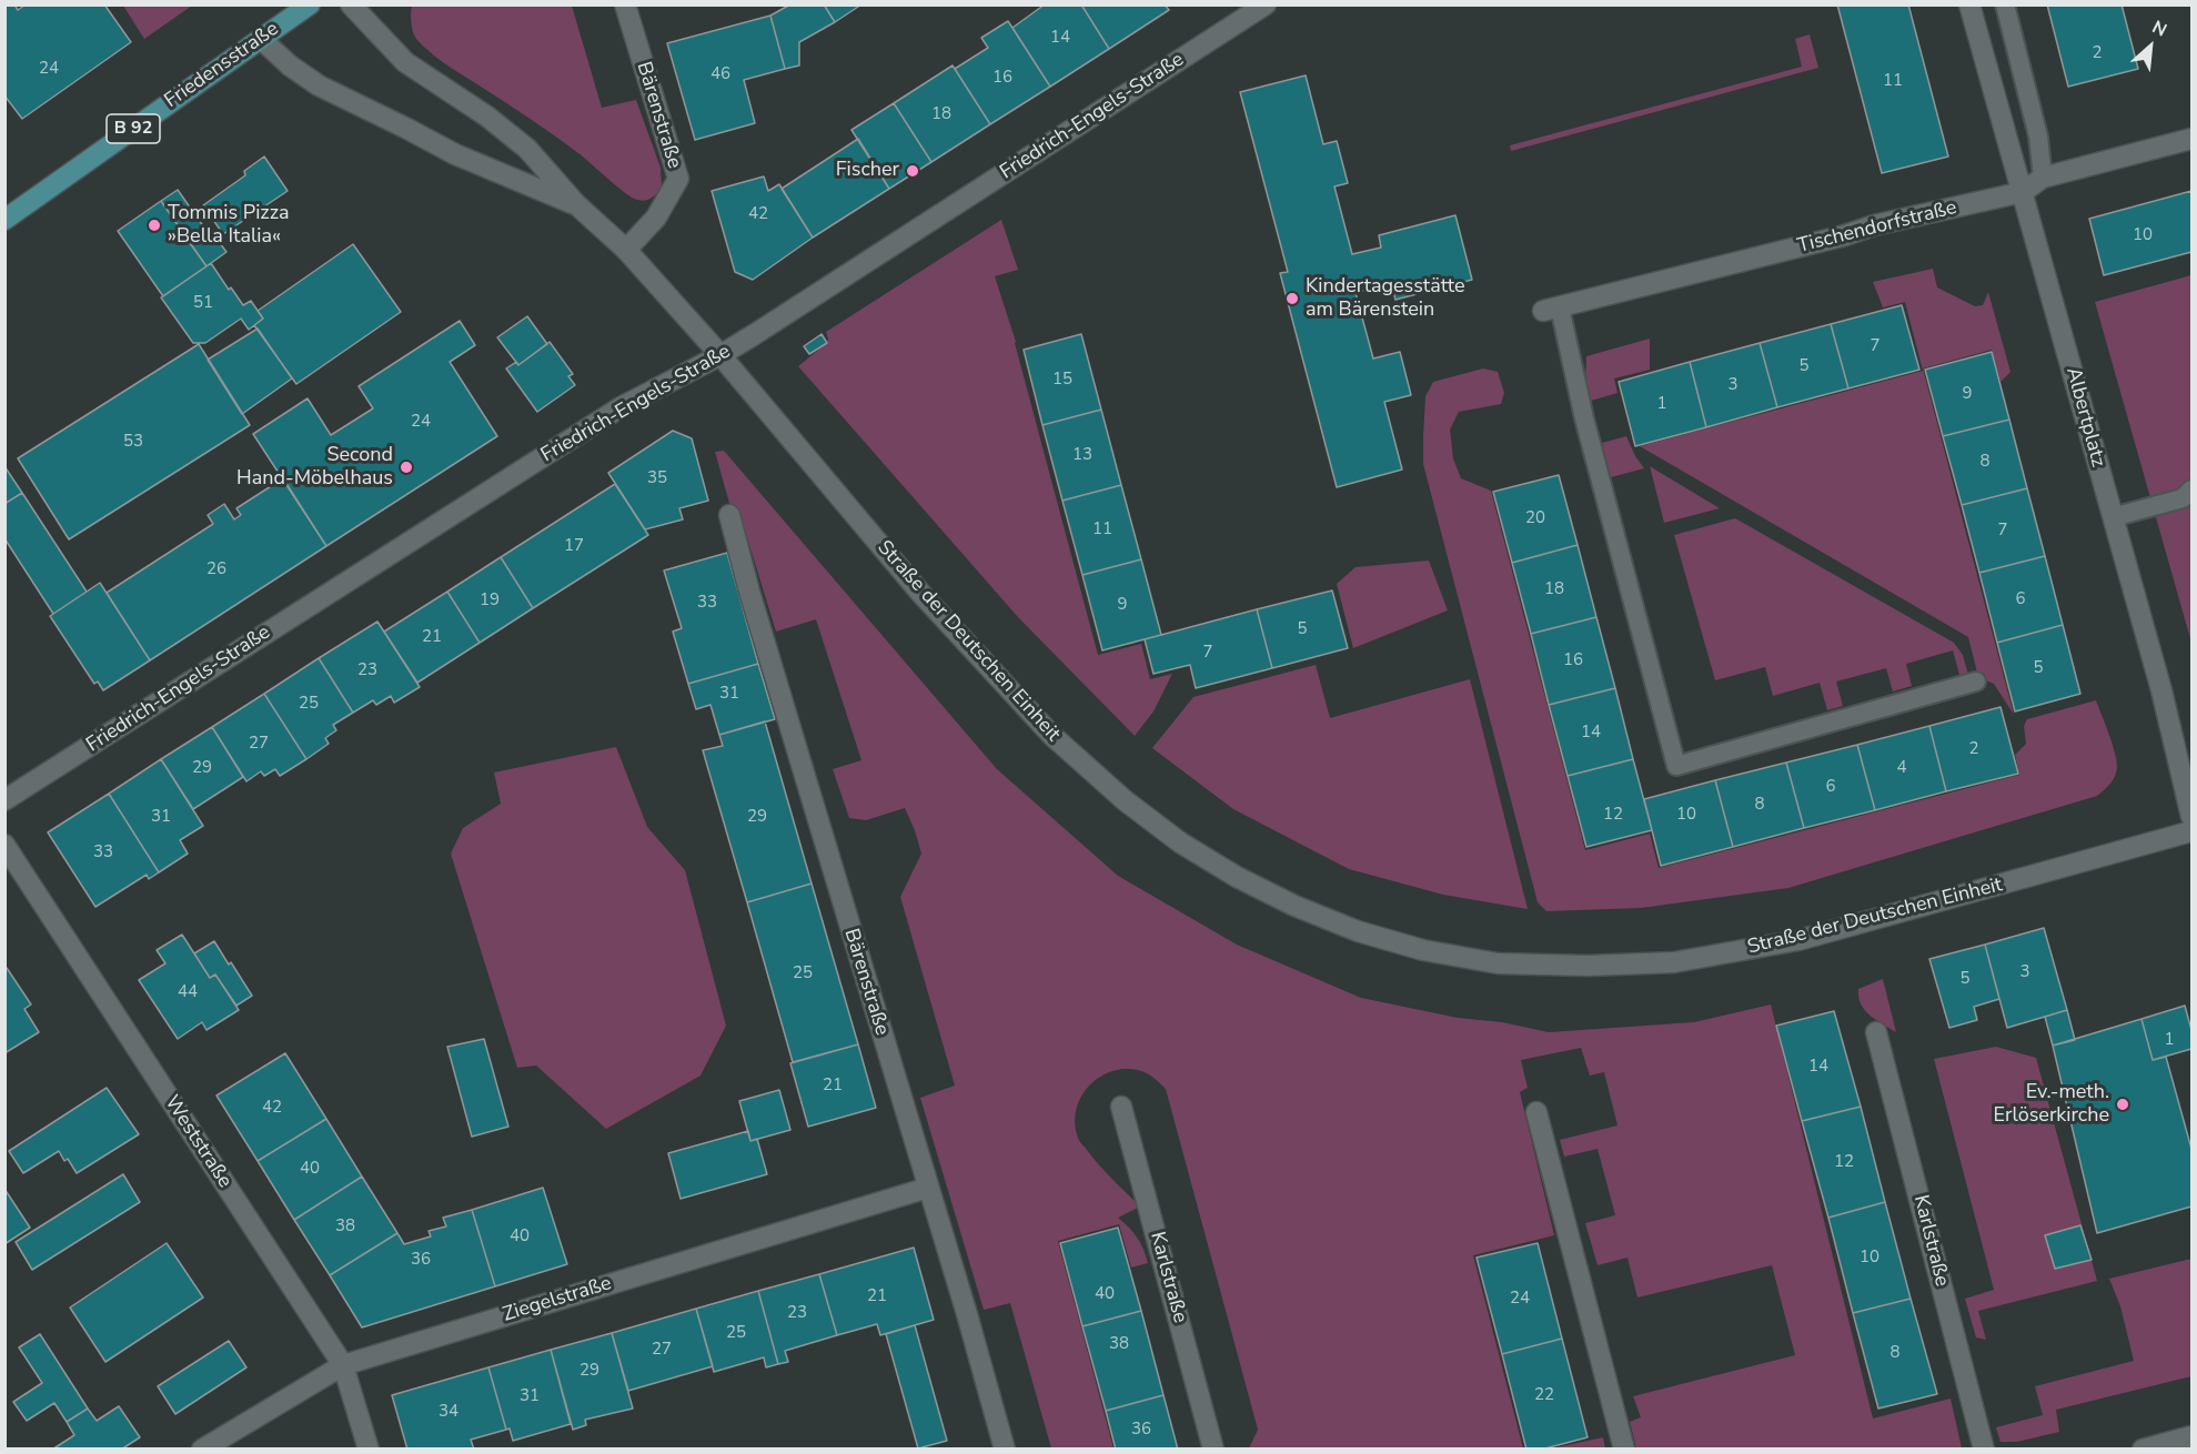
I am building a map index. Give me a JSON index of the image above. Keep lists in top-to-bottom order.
{
  "streets": {
    "main road": ["Friedensstraße", "B 92"],
    "street": [
      "Bärenstraße",
      "Friedrich-Engels-Straße",
      "Tischendorfstraße",
      "Albertplatz",
      "Straße der Deutschen Einheit",
      "Weststraße",
      "Karlstraße",
      "Ziegelstraße"
    ]
  },
  "crossings": [
    ["Friedensstraße", "Straße der Deutschen Einheit"],
    ["Bärenstraße", "Straße der Deutschen Einheit"],
    ["Bärenstraße", "Ziegelstraße"],
    ["Friedrich-Engels-Straße", "Straße der Deutschen Einheit"],
    ["Tischendorfstraße", "Albertplatz"],
    ["Weststraße", "Ziegelstraße"]
  ],
  "places": [
    "Fischer",
    "Tommis Pizza »Bella Italia«",
    "Kindertagesstätte am Bärenstein",
    "Second Hand-Möbelhaus",
    "Ev.-meth. Erlöserkirche"
  ],
  "house_numbers": [
    "14",
    "2",
    "24",
    "46",
    "16",
    "11",
    "18",
    "42",
    "10",
    "51",
    "7",
    "5",
    "15",
    "3",
    "9",
    "1",
    "24",
    "53",
    "13",
    "8",
    "35",
    "20",
    "11",
    "7",
    "17",
    "26",
    "18",
    "6",
    "19",
    "33",
    "9",
    "5",
    "21",
    "7",
    "16",
    "5",
    "23",
    "31",
    "25",
    "14",
    "27",
    "2",
    "29",
    "4",
    "6",
    "8",
    "12",
    "10",
    "31",
    "29",
    "33",
    "3",
    "25",
    "5",
    "44",
    "1",
    "14",
    "21",
    "42",
    "12",
    "40",
    "38",
    "40",
    "10",
    "36",
    "40",
    "21",
    "24",
    "23",
    "25",
    "38",
    "27",
    "8",
    "29",
    "22",
    "31",
    "34",
    "36"
  ],
  "north": "top right"
}
